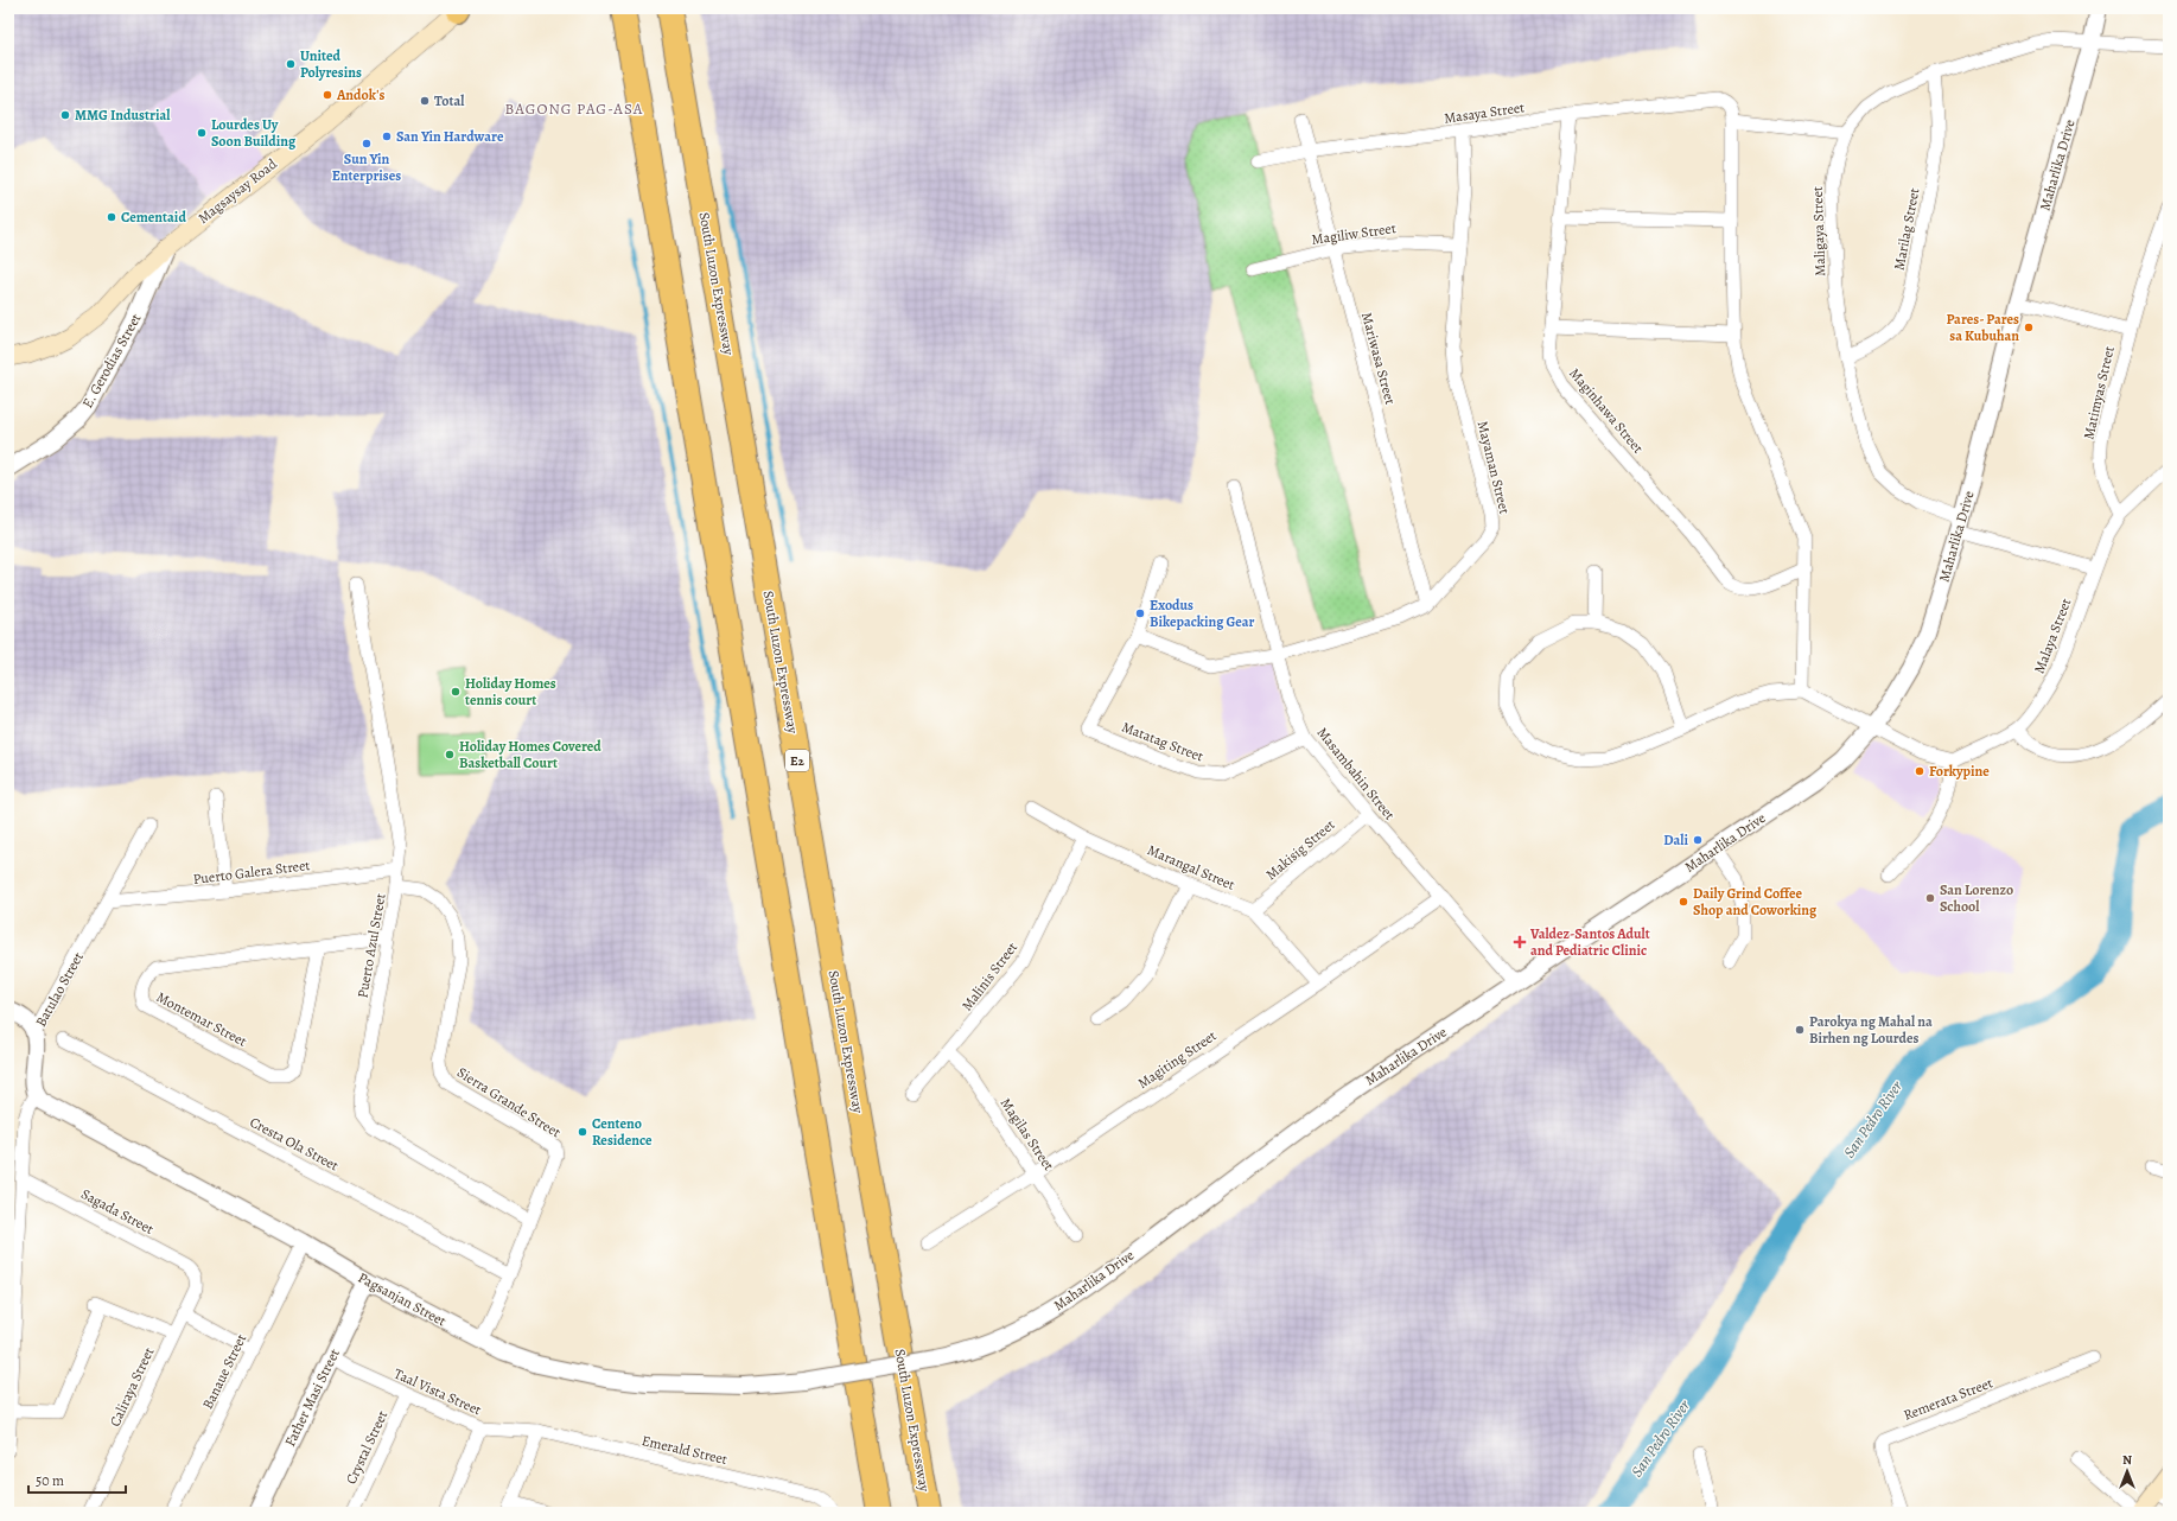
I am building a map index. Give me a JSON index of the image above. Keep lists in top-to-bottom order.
{
  "streets": {
    "highway": ["South Luzon Expressway", "E2"],
    "main road": ["Magsaysay Road"],
    "street": [
      "Masaya Street",
      "Maharlika Drive",
      "Marilag Street",
      "Maligaya Street",
      "Magiliw Street",
      "Mariwasa Street",
      "E. Gerodias Street",
      "Matimyas Street",
      "Maginhawa Street",
      "Mayaman Street",
      "Malaya Street",
      "Matatag Street",
      "Masambahin Street",
      "Makisig Street",
      "Marangal Street",
      "Puerto Galera Street",
      "Puerto Azul Street",
      "Malinis Street",
      "Batulao Street",
      "Montemar Street",
      "Magiting Street",
      "Sierra Grande Street",
      "Magilas Street",
      "Cresta Ola Street",
      "Sagada Street",
      "Pagsanjan Street",
      "Banaue Street",
      "Caliraya Street",
      "Taal Vista Street",
      "Father Masi Street",
      "Remerata Street",
      "Crystal Street",
      "Emerald Street"
    ]
  },
  "crossings": [
    ["Masaya Street", "Mariwasa Street"],
    ["Masaya Street", "Maginhawa Street"],
    ["Masaya Street", "Mayaman Street"],
    ["Maharlika Drive", "Maligaya Street"],
    ["Maharlika Drive", "Matimyas Street"],
    ["Maharlika Drive", "Masambahin Street"],
    ["Maharlika Drive", "Pagsanjan Street"],
    ["Magsaysay Road", "E. Gerodias Street"],
    ["Marilag Street", "Maligaya Street"],
    ["Maligaya Street", "Malaya Street"],
    ["Magiliw Street", "Mariwasa Street"],
    ["Magiliw Street", "Mayaman Street"],
    ["Mariwasa Street", "Mayaman Street"],
    ["Matimyas Street", "Malaya Street"],
    ["Mayaman Street", "Matatag Street"],
    ["Mayaman Street", "Masambahin Street"],
    ["Matatag Street", "Masambahin Street"],
    ["Masambahin Street", "Makisig Street"],
    ["Masambahin Street", "Magiting Street"],
    ["Makisig Street", "Marangal Street"],
    ["Marangal Street", "Malinis Street"],
    ["Marangal Street", "Magiting Street"],
    ["Puerto Galera Street", "Puerto Azul Street"],
    ["Puerto Galera Street", "Batulao Street"],
    ["Puerto Azul Street", "Montemar Street"],
    ["Puerto Azul Street", "Sierra Grande Street"],
    ["Malinis Street", "Magilas Street"],
    ["Batulao Street", "Sagada Street"],
    ["Batulao Street", "Pagsanjan Street"],
    ["Magiting Street", "Magilas Street"],
    ["Sierra Grande Street", "Cresta Ola Street"],
    ["Sierra Grande Street", "Pagsanjan Street"],
    ["Sagada Street", "Caliraya Street"],
    ["Pagsanjan Street", "Banaue Street"],
    ["Pagsanjan Street", "Father Masi Street"],
    ["Taal Vista Street", "Father Masi Street"],
    ["Taal Vista Street", "Crystal Street"],
    ["Taal Vista Street", "Emerald Street"]
  ],
  "districts": ["BAGONG PAG-ASA"],
  "water": ["San Pedro River"],
  "places": {
    "other": [
      "United Polyresins",
      "Andok's",
      "Total",
      "MMG Industrial",
      "Lourdes Uy Soon Building",
      "San Yin Hardware",
      "Sun Yin Enterprises",
      "Cementaid",
      "Pares- Pares sa Kubuhan",
      "Exodus Bikepacking Gear",
      "Holiday Homes tennis court",
      "Holiday Homes Covered Basketball Court",
      "Forkypine",
      "Dali",
      "San Lorenzo School",
      "Daily Grind Coffee Shop and Coworking",
      "Parokya ng Mahal na Birhen ng Lourdes",
      "Centeno Residence"
    ],
    "health": ["Valdez-Santos Adult and Pediatric Clinic"]
  },
  "scale_bar": "50 m",
  "north": "top"
}
